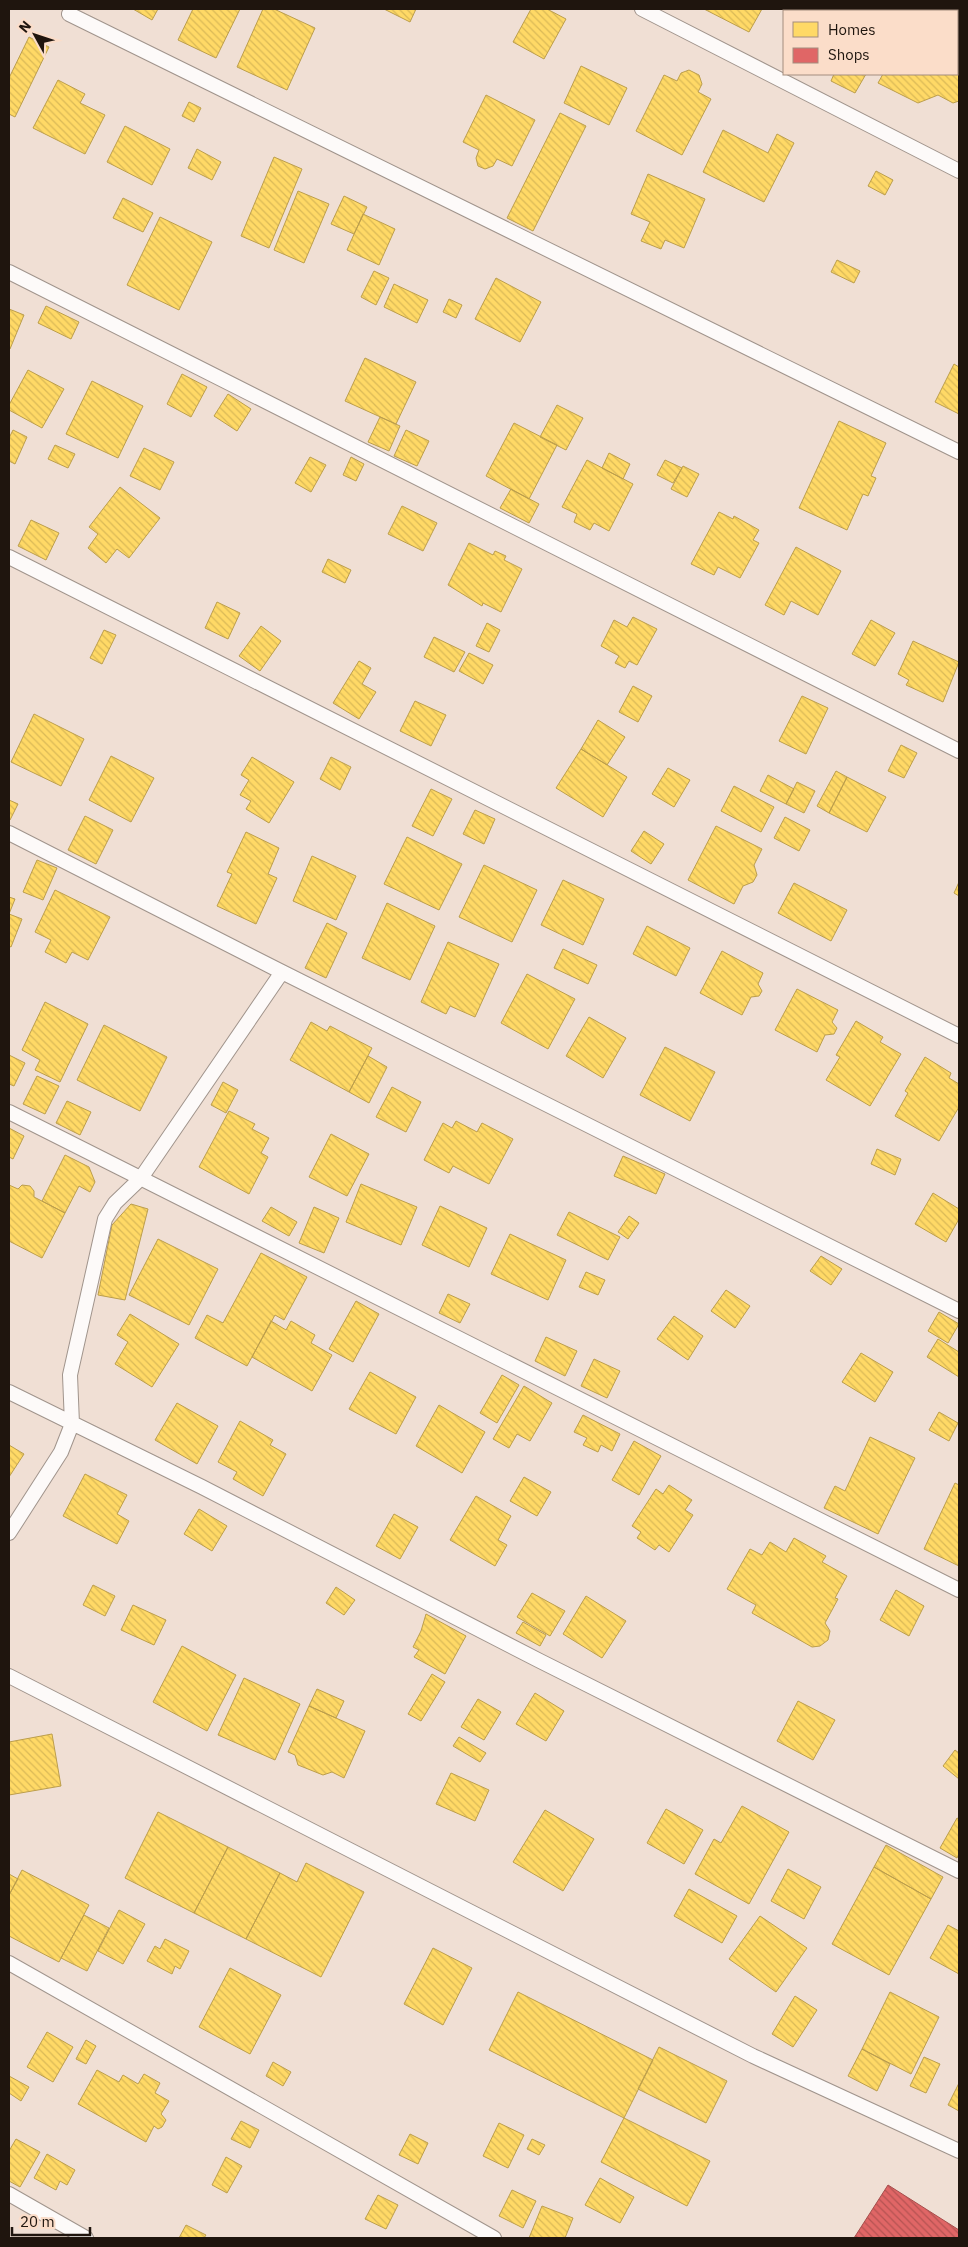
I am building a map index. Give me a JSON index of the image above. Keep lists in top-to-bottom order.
{
  "legend": ["Homes", "Shops"],
  "scale_bar": "20 m",
  "north": "top left"
}
